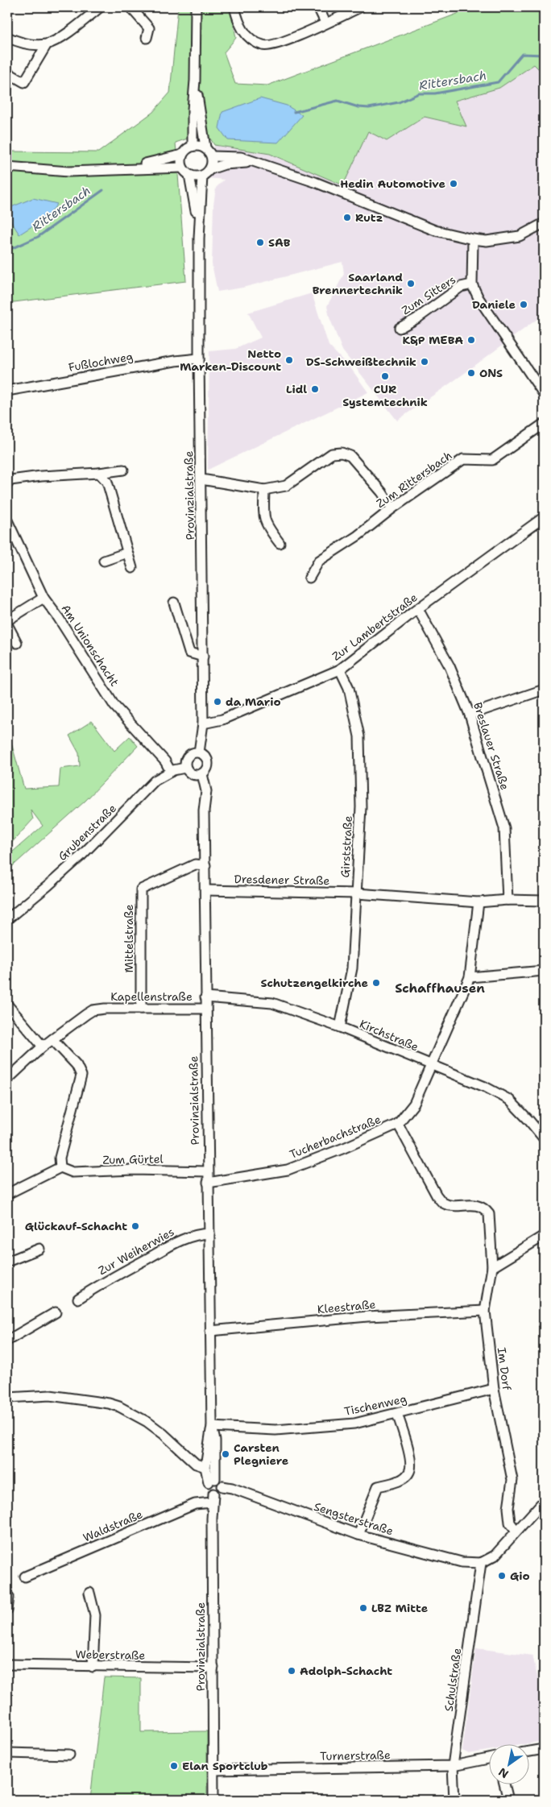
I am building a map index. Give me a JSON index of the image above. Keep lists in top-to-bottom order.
{
  "streets": {
    "street": [
      "Zum Sitters",
      "Fußlochweg",
      "Zum Rittersbach",
      "Provinzialstraße",
      "Zur Lambertstraße",
      "Am Unionschacht",
      "Breslauer Straße",
      "Grubenstraße",
      "Girststraße",
      "Dresdener Straße",
      "Mittelstraße",
      "Kapellenstraße",
      "Kirchstraße",
      "Tucherbachstraße",
      "Zum Gürtel",
      "Zur Weiherwies",
      "Kleestraße",
      "Im Dorf",
      "Tischenweg",
      "Sengsterstraße",
      "Waldstraße",
      "Weberstraße",
      "Schulstraße",
      "Turnerstraße"
    ]
  },
  "crossings": [
    ["Fußlochweg", "Provinzialstraße"],
    ["Provinzialstraße", "Zur Lambertstraße"],
    ["Provinzialstraße", "Grubenstraße"],
    ["Provinzialstraße", "Dresdener Straße"],
    ["Provinzialstraße", "Mittelstraße"],
    ["Provinzialstraße", "Kapellenstraße"],
    ["Provinzialstraße", "Kirchstraße"],
    ["Provinzialstraße", "Tucherbachstraße"],
    ["Provinzialstraße", "Zum Gürtel"],
    ["Provinzialstraße", "Zur Weiherwies"],
    ["Provinzialstraße", "Kleestraße"],
    ["Provinzialstraße", "Tischenweg"],
    ["Provinzialstraße", "Sengsterstraße"],
    ["Provinzialstraße", "Waldstraße"],
    ["Provinzialstraße", "Weberstraße"],
    ["Provinzialstraße", "Turnerstraße"],
    ["Zur Lambertstraße", "Breslauer Straße"],
    ["Zur Lambertstraße", "Girststraße"],
    ["Am Unionschacht", "Grubenstraße"],
    ["Breslauer Straße", "Dresdener Straße"],
    ["Girststraße", "Dresdener Straße"],
    ["Girststraße", "Kirchstraße"],
    ["Mittelstraße", "Kapellenstraße"],
    ["Tucherbachstraße", "Im Dorf"],
    ["Kleestraße", "Im Dorf"],
    ["Im Dorf", "Tischenweg"],
    ["Sengsterstraße", "Schulstraße"],
    ["Schulstraße", "Turnerstraße"]
  ],
  "districts": ["Schaffhausen"],
  "water": ["Rittersbach"],
  "places": [
    "Hedin Automotive",
    "Rutz",
    "SAB",
    "Saarland Brennertechnik",
    "Daniele",
    "K&P MEBA",
    "Netto Marken-Discount",
    "DS-Schweißtechnik",
    "ONS",
    "CUR Systemtechnik",
    "Lidl",
    "da Mario",
    "Schutzengelkirche",
    "Glückauf-Schacht",
    "Carsten Plegniere",
    "Gio",
    "LBZ Mitte",
    "Adolph-Schacht",
    "Elan Sportclub"
  ],
  "north": "bottom left"
}
